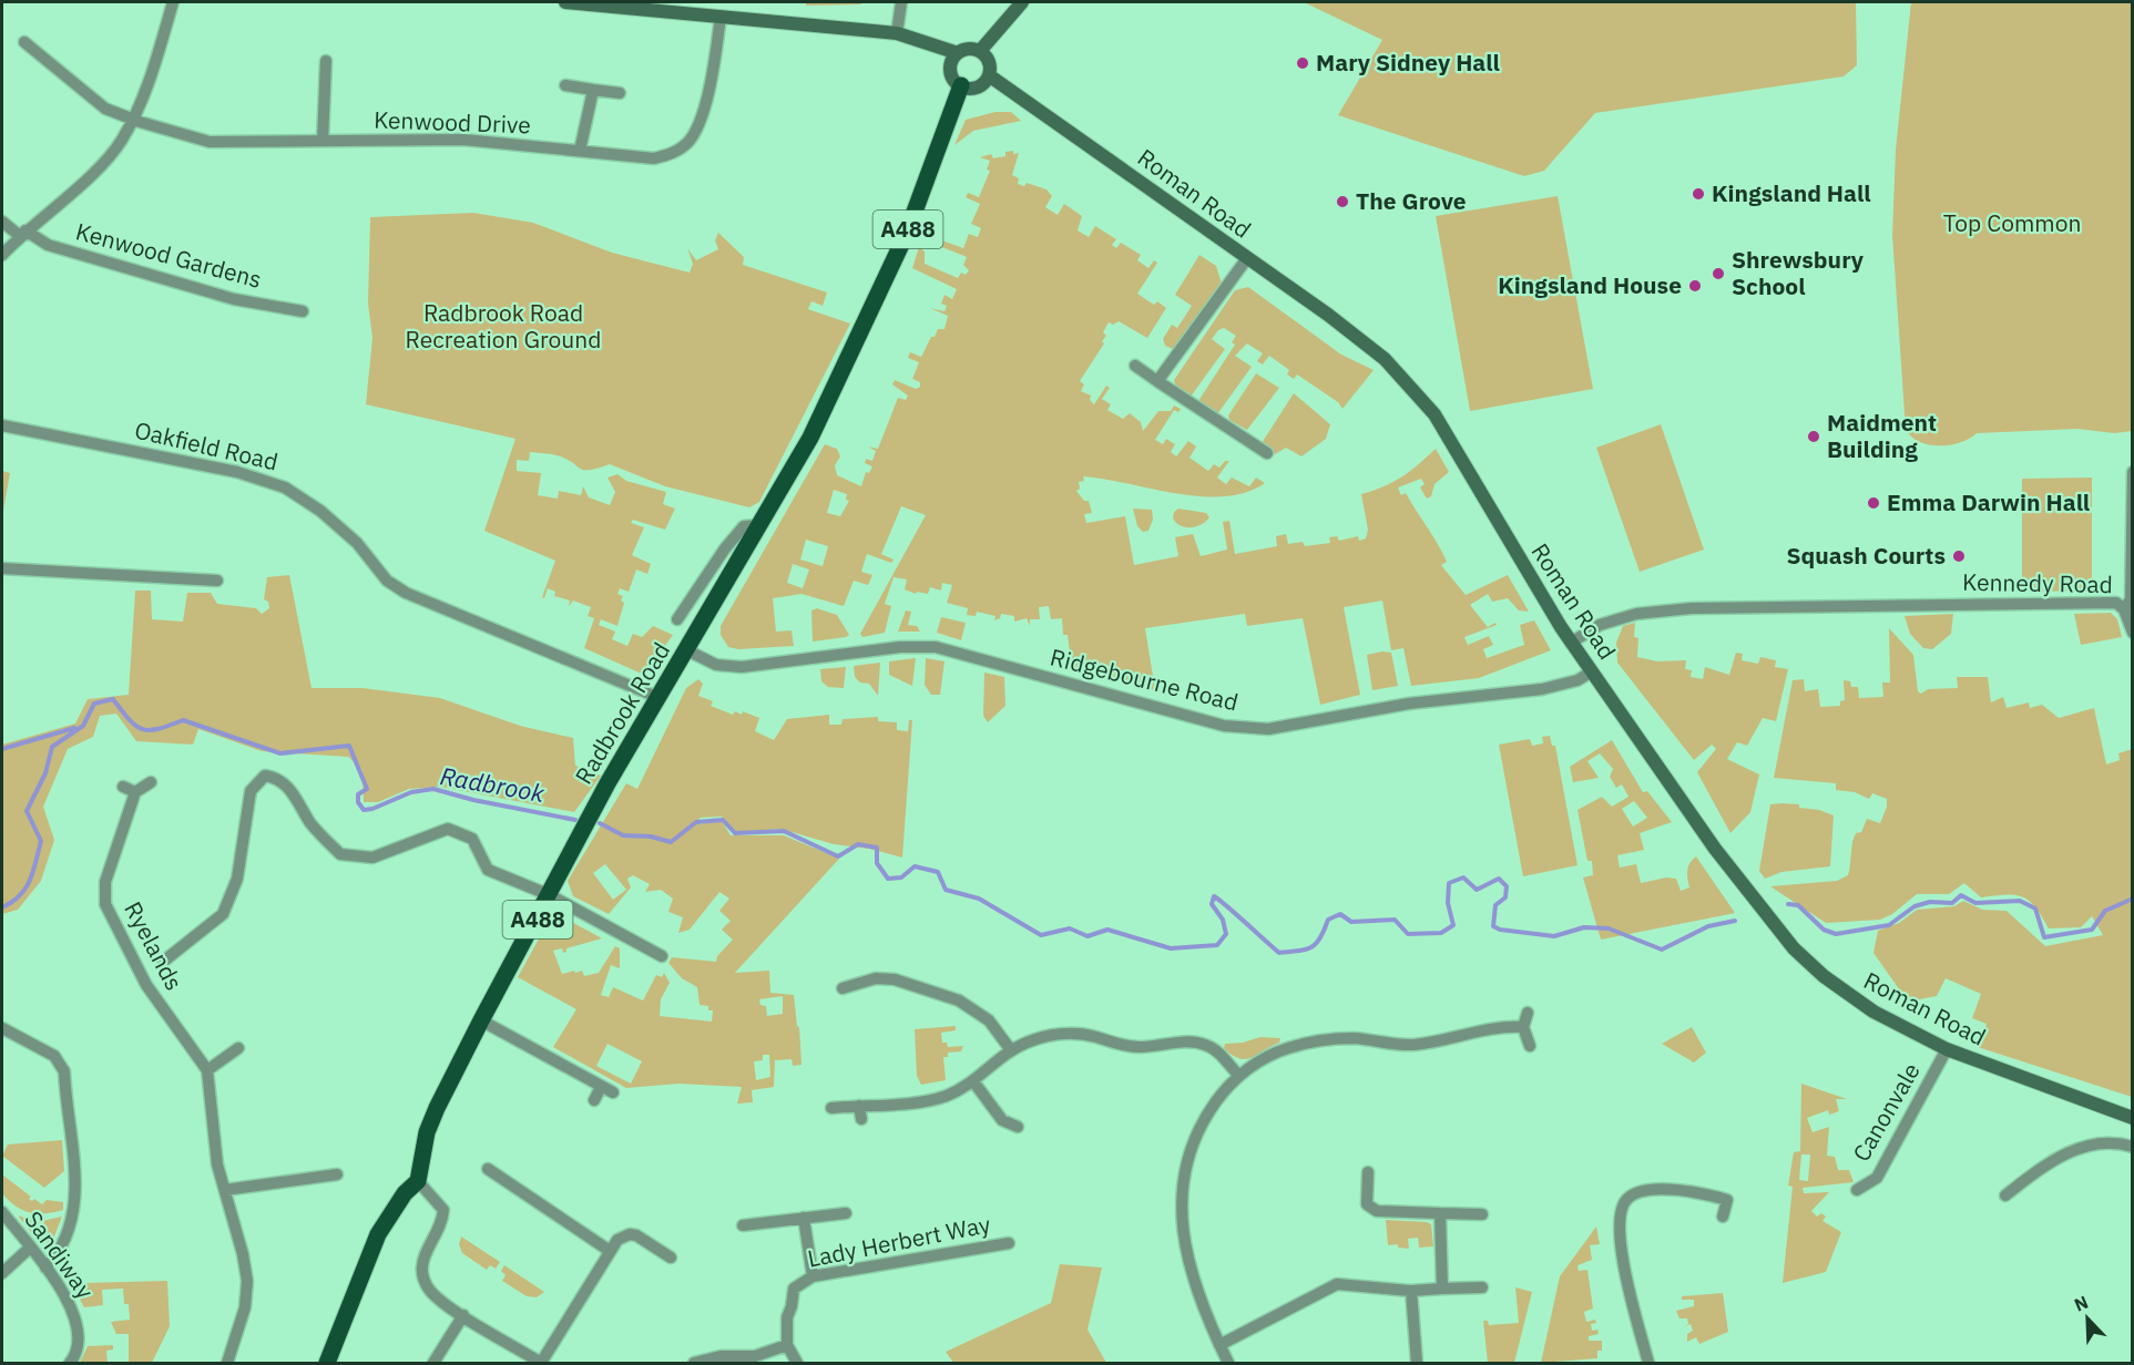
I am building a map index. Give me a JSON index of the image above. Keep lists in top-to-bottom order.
{
  "streets": {
    "main road": ["Roman Road", "A488", "Radbrook Road"],
    "street": [
      "Kenwood Drive",
      "Kenwood Gardens",
      "Oakfield Road",
      "Kennedy Road",
      "Ridgebourne Road",
      "Ryelands",
      "Canonvale",
      "Lady Herbert Way",
      "Sandiway"
    ]
  },
  "crossings": [
    ["Roman Road", "Kennedy Road"],
    ["Roman Road", "Ridgebourne Road"],
    ["Roman Road", "Radbrook Road"],
    ["Roman Road", "Canonvale"],
    ["Oakfield Road", "Radbrook Road"],
    ["Ridgebourne Road", "Radbrook Road"]
  ],
  "water": ["Radbrook"],
  "parks": ["Top Common", "Radbrook Road Recreation Ground"],
  "places": [
    "Mary Sidney Hall",
    "Kingsland Hall",
    "The Grove",
    "Shrewsbury School",
    "Kingsland House",
    "Maidment Building",
    "Emma Darwin Hall",
    "Squash Courts"
  ],
  "north": "top left"
}
